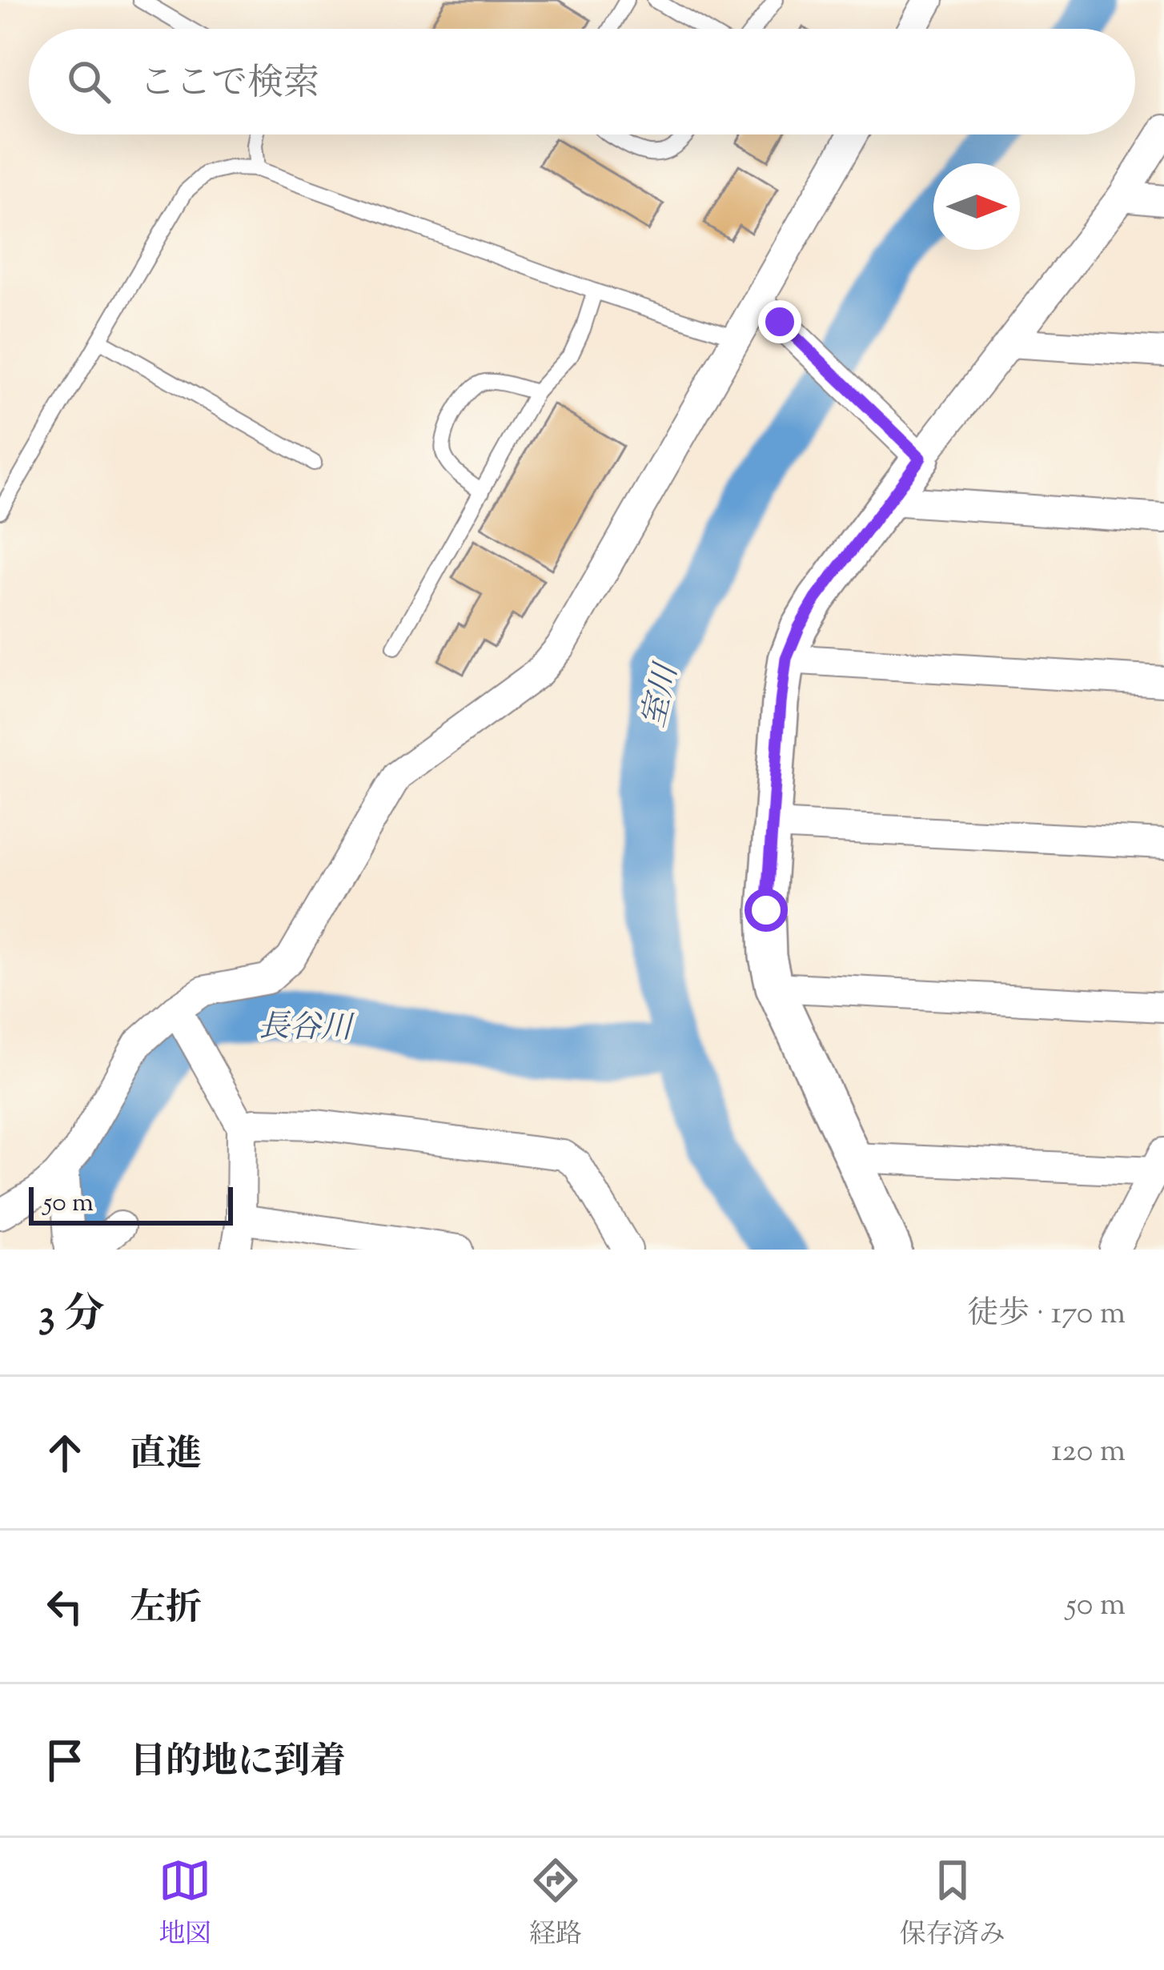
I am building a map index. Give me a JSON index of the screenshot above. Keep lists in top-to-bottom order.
{
  "water": ["室川", "長谷川"],
  "scale_bar": "50 m",
  "north": "right",
  "page": {
    "search": "ここで検索",
    "scale": "50 m",
    "heading": ["3 分", "徒歩 · 170 m"],
    "list": [
      ["直進", "120 m"],
      ["左折", "50 m"],
      "目的地に到着"
    ],
    "nav": ["地図", "経路", "保存済み"]
  }
}
